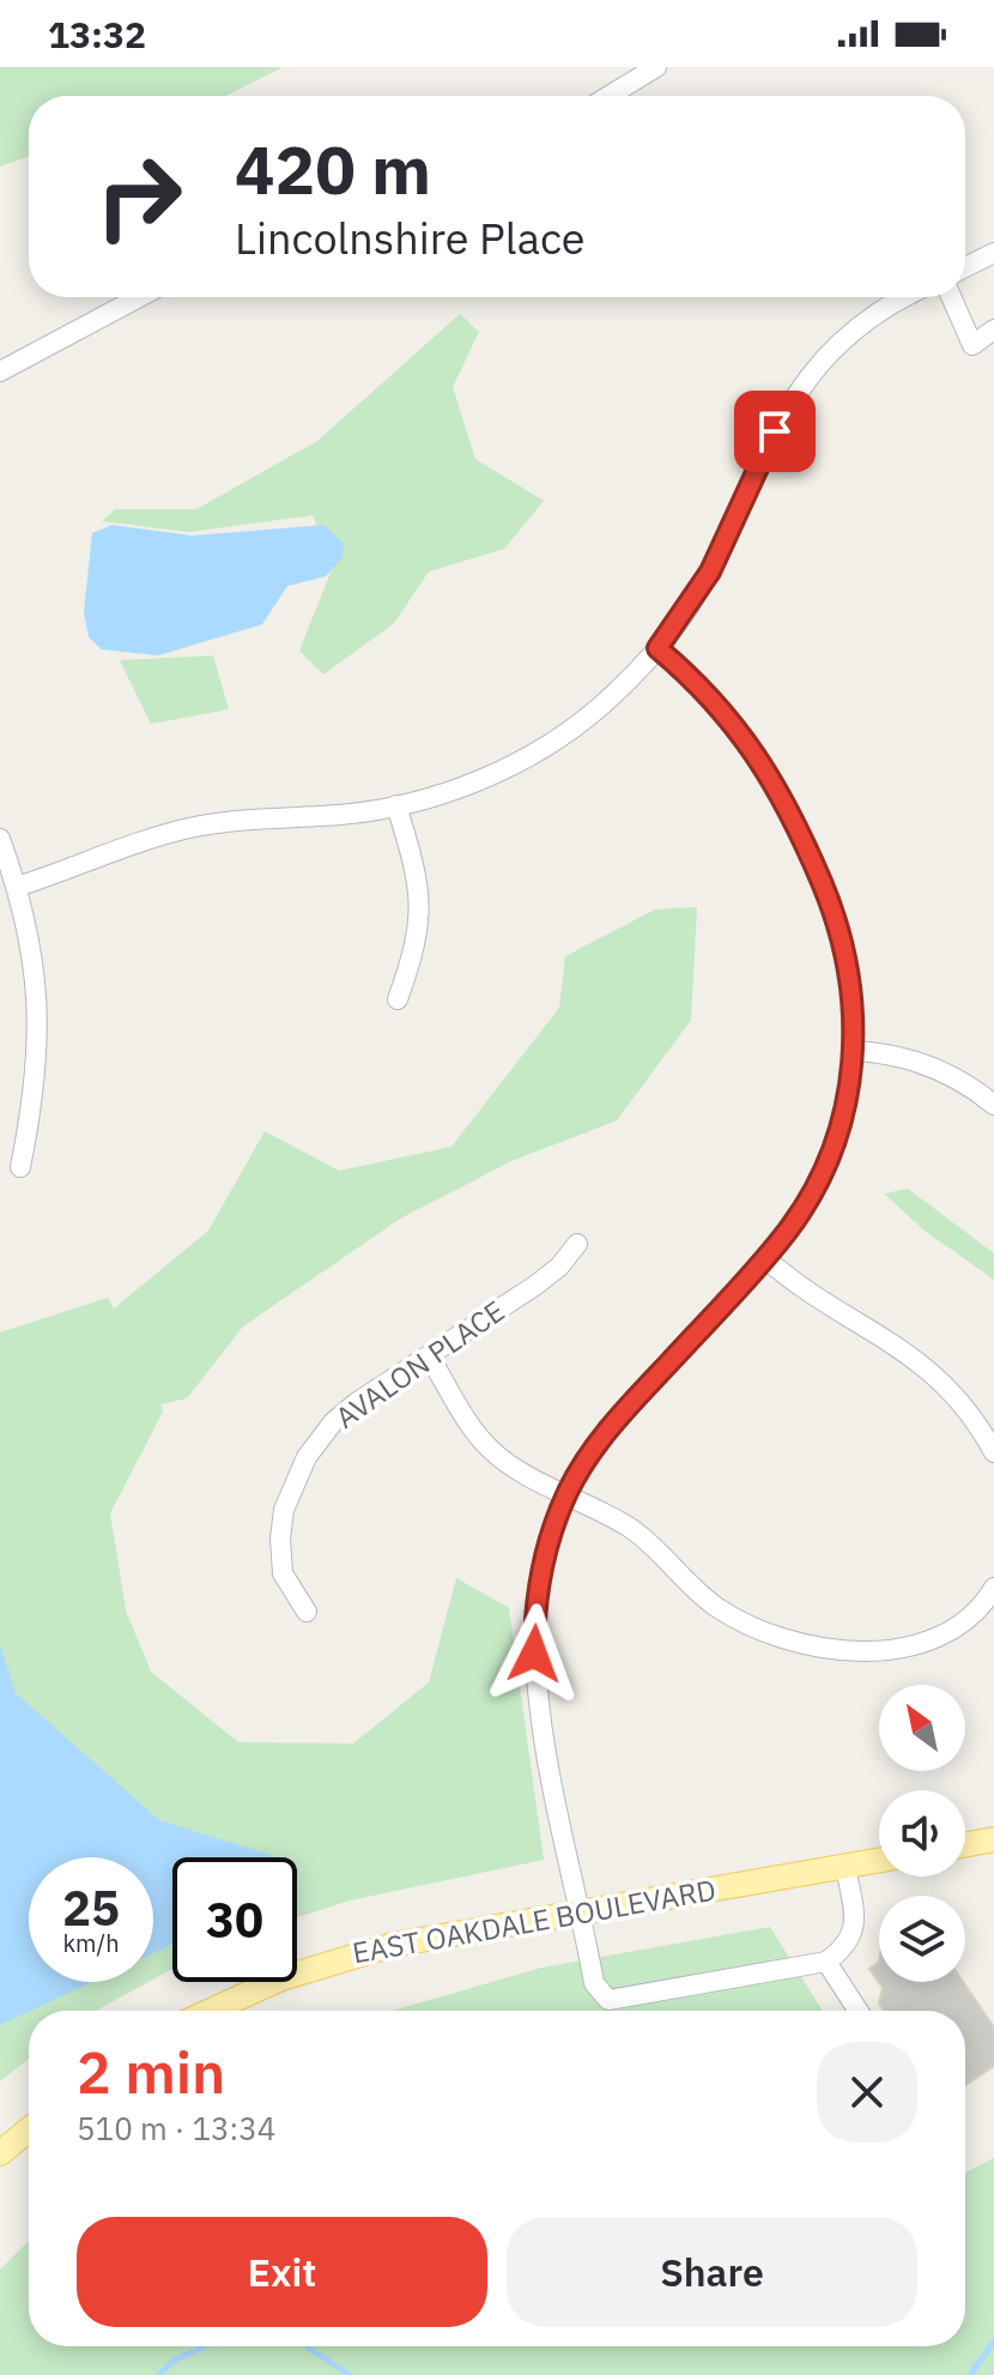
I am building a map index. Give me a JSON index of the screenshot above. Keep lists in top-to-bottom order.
{
  "streets": {
    "main road": ["EAST OAKDALE BOULEVARD"],
    "street": ["AVALON PLACE"]
  },
  "north": "top left",
  "page": {
    "status": "13:32",
    "turn": ["420 m", "Lincolnshire Place"],
    "speed": "25 km/h",
    "limit": "30",
    "heading": ["2 min", "510 m · 13:34"],
    "buttons": ["Exit", "Share"]
  }
}
